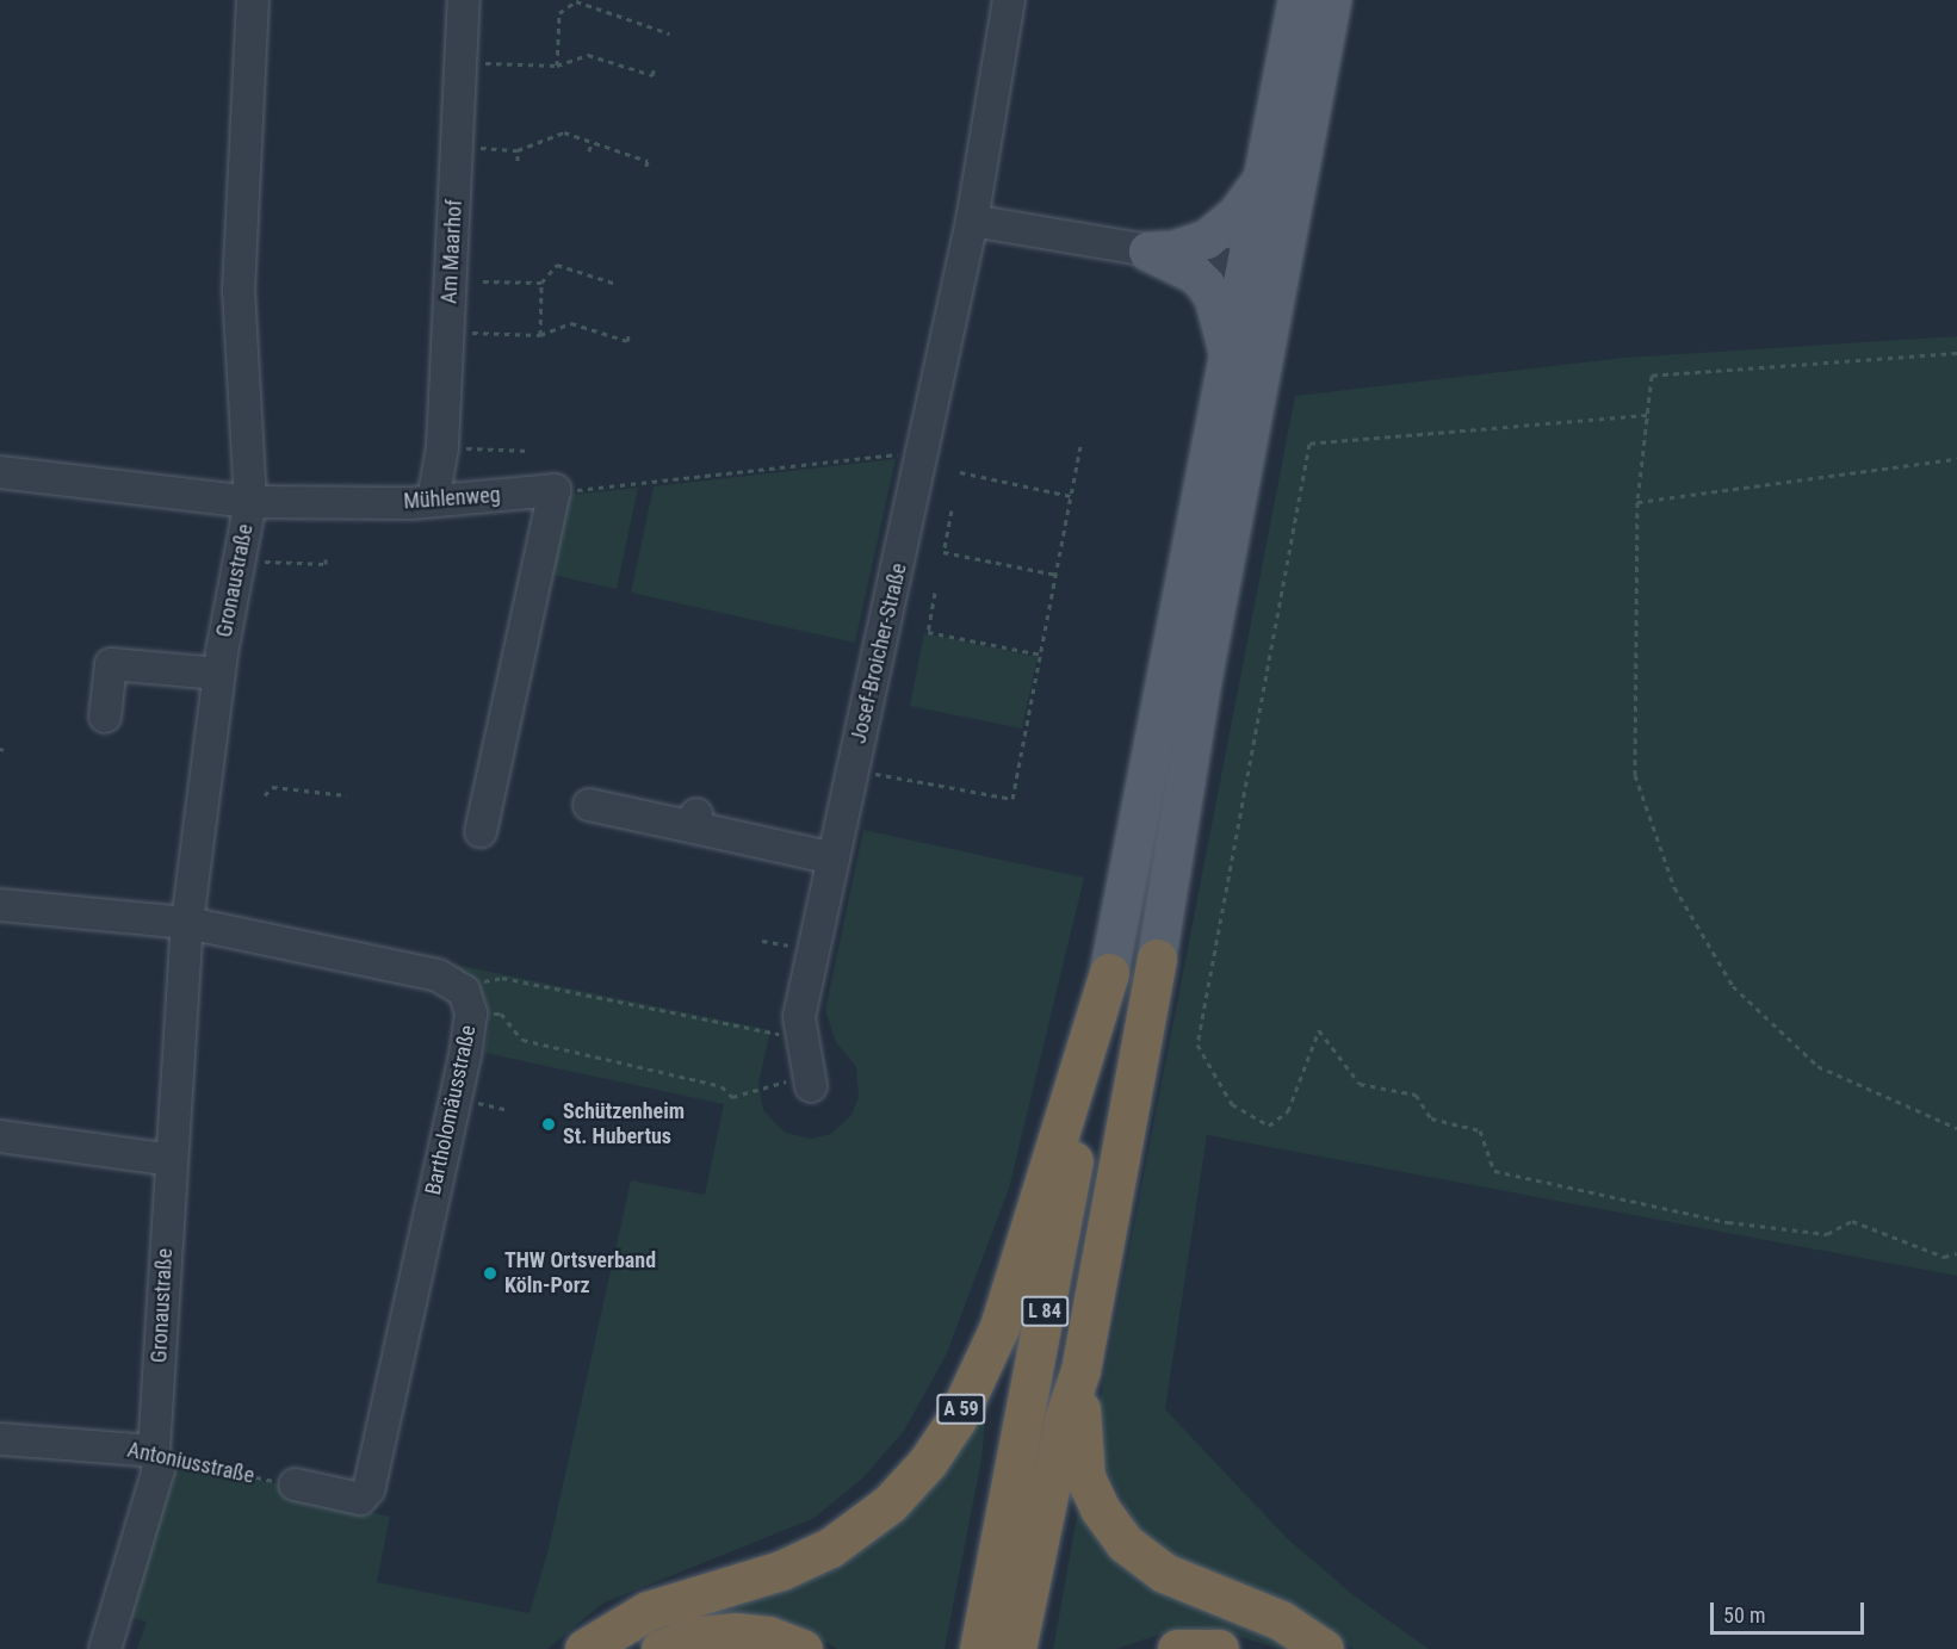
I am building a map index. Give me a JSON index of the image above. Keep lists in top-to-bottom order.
{
  "streets": {
    "highway": ["L 84", "A 59"],
    "street": [
      "Am Maarhof",
      "Mühlenweg",
      "Gronaustraße",
      "Josef-Broicher-Straße",
      "Bartholomäusstraße",
      "Antoniusstraße"
    ]
  },
  "crossings": [
    ["Am Maarhof", "Mühlenweg"],
    ["Mühlenweg", "Gronaustraße"],
    ["Gronaustraße", "Antoniusstraße"],
    ["Bartholomäusstraße", "Antoniusstraße"],
    ["L 84", "A 59"]
  ],
  "places": ["Schützenheim St. Hubertus", "THW Ortsverband Köln-Porz"],
  "scale_bar": "50 m"
}
